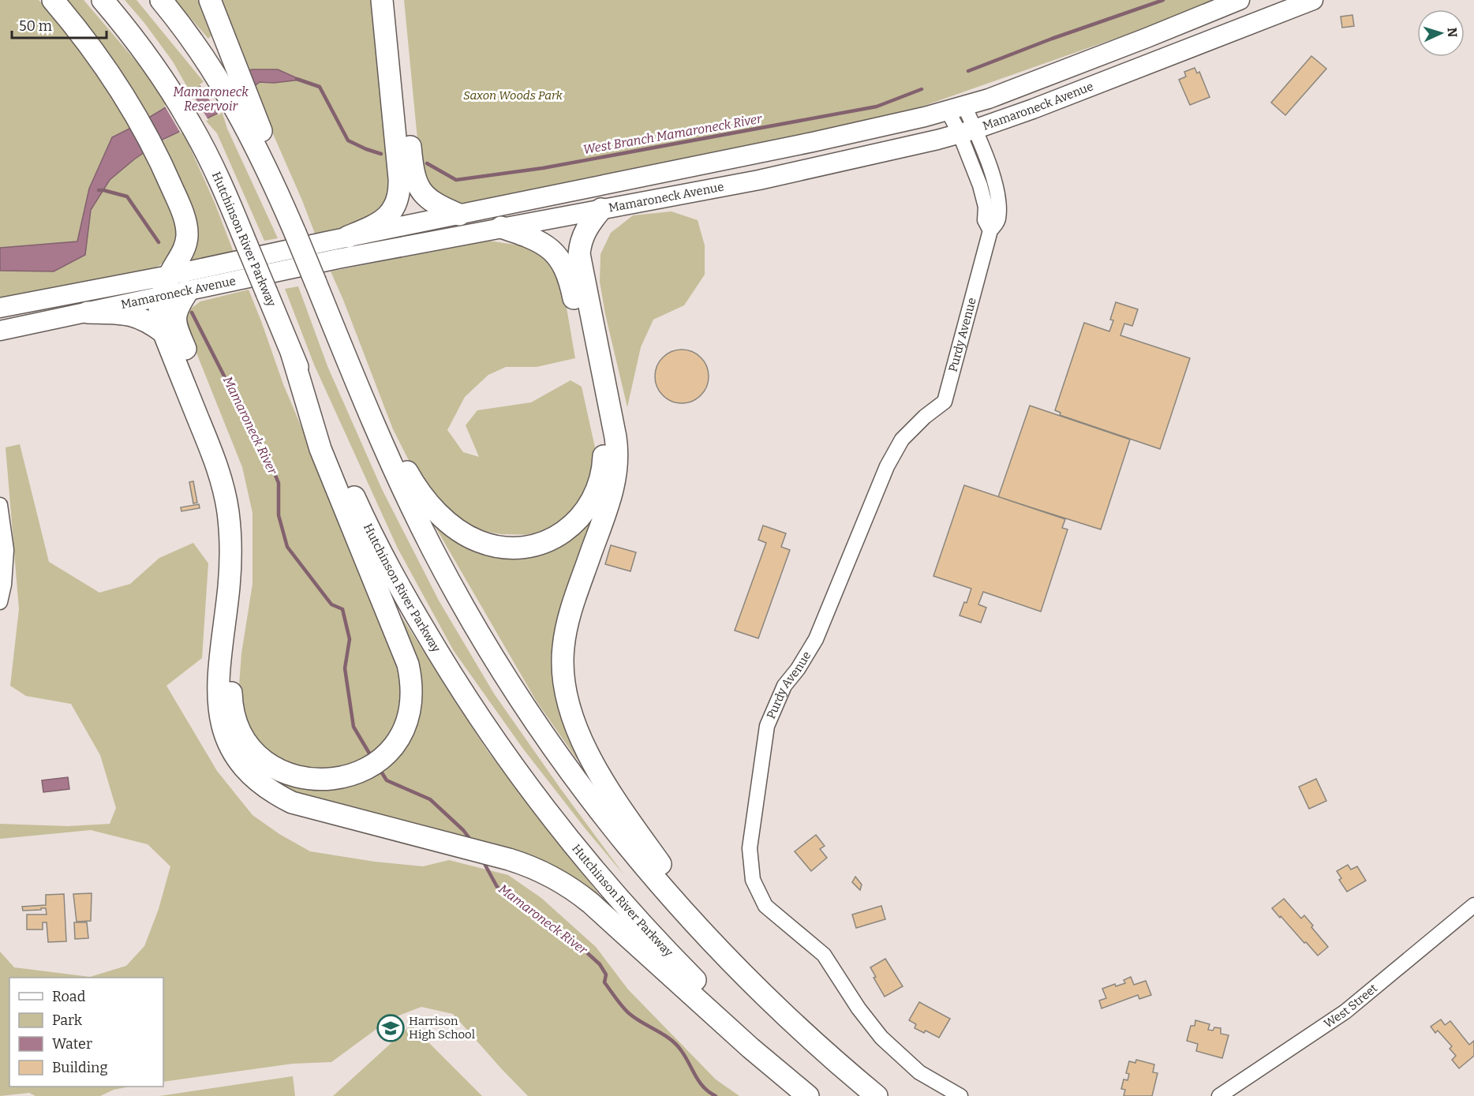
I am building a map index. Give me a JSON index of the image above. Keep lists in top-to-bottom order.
{
  "streets": {
    "highway": ["Hutchinson River Parkway"],
    "main road": ["Mamaroneck Avenue"],
    "street": ["Purdy Avenue", "West Street"]
  },
  "crossings": [
    ["Mamaroneck Avenue", "Purdy Avenue"]
  ],
  "water": ["Mamaroneck Reservoir", "West Branch Mamaroneck River", "Mamaroneck River"],
  "parks": ["Saxon Woods Park"],
  "places": {
    "school or university": ["Harrison High School"]
  },
  "legend": [
    "Road",
    "Park",
    "Water",
    "Building"
  ],
  "scale_bar": "50 m",
  "north": "right"
}
